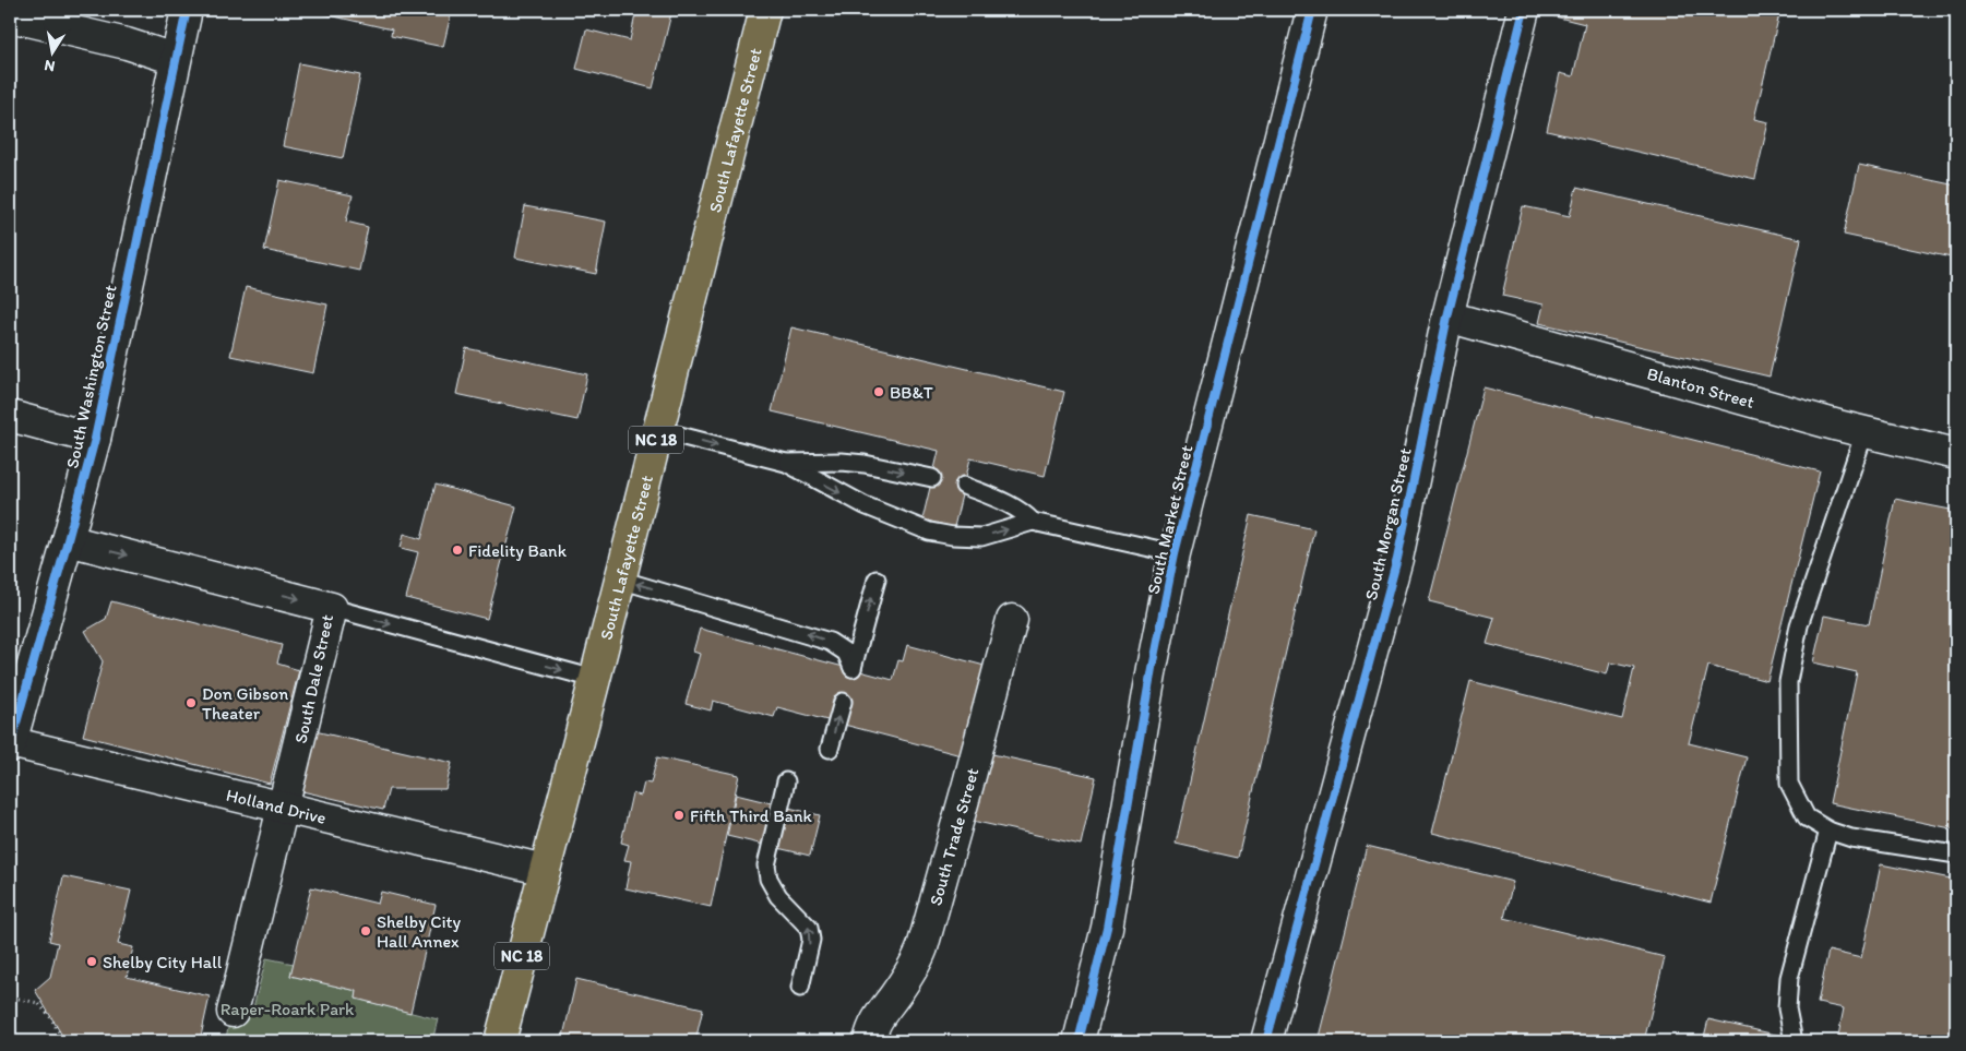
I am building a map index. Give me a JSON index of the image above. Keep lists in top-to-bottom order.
{
  "streets": {
    "main road": ["South Lafayette Street", "NC 18"],
    "street": [
      "South Washington Street",
      "Blanton Street",
      "South Market Street",
      "South Morgan Street",
      "South Dale Street",
      "Holland Drive",
      "South Trade Street"
    ]
  },
  "crossings": [
    ["South Lafayette Street", "Holland Drive"],
    ["South Washington Street", "South Dale Street"],
    ["South Washington Street", "Holland Drive"],
    ["Blanton Street", "South Morgan Street"],
    ["South Dale Street", "Holland Drive"]
  ],
  "one_way": ["South Dale Street"],
  "parks": ["Raper-Roark Park"],
  "places": [
    "BB&T",
    "Fidelity Bank",
    "Don Gibson Theater",
    "Fifth Third Bank",
    "Shelby City Hall Annex",
    "Shelby City Hall"
  ],
  "north": "bottom"
}
